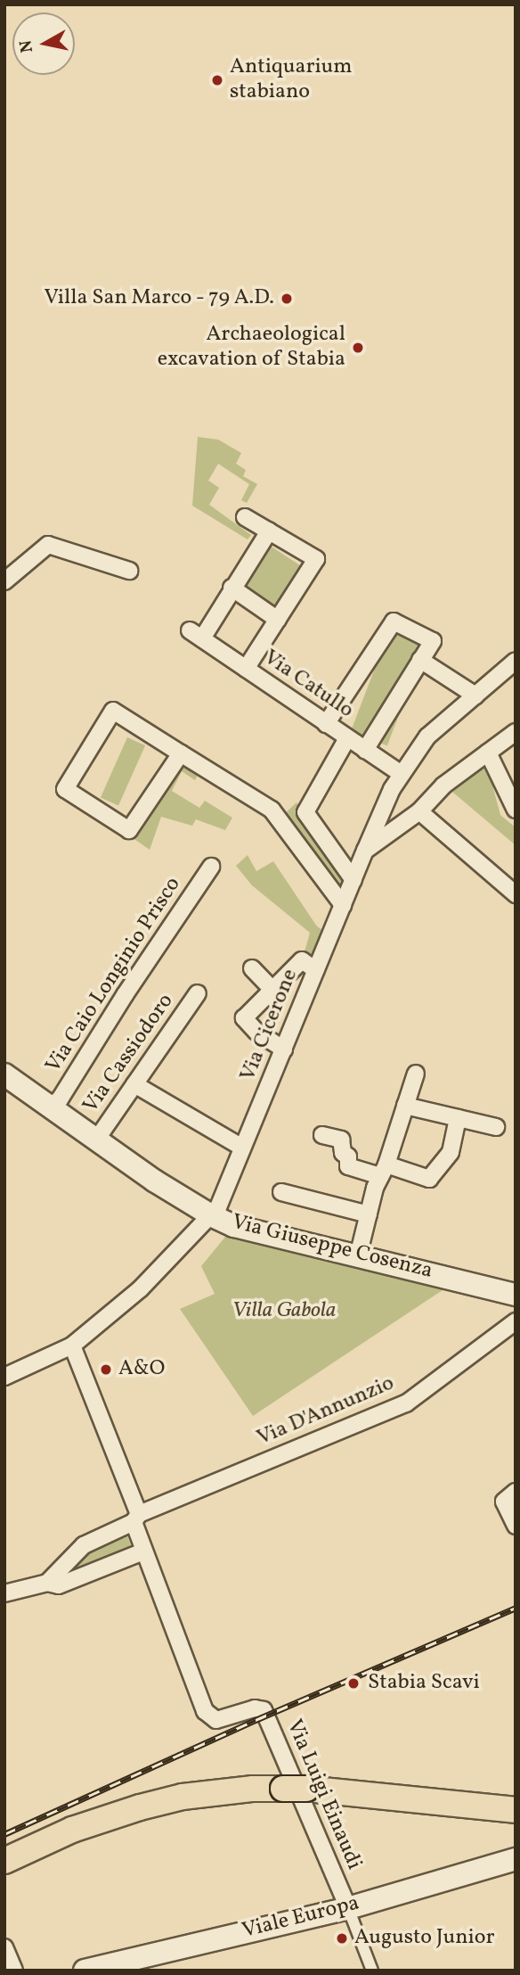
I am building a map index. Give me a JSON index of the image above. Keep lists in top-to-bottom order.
{
  "streets": {
    "main road": ["Via Giuseppe Cosenza", "Viale Europa"],
    "street": [
      "Via Catullo",
      "Via Caio Longinio Prisco",
      "Via Cicerone",
      "Via Cassiodoro",
      "Via D'Annunzio",
      "Via Luigi Einaudi"
    ]
  },
  "crossings": [
    ["Via Catullo", "Via Cicerone"],
    ["Via Caio Longinio Prisco", "Via Giuseppe Cosenza"],
    ["Via Cicerone", "Via Giuseppe Cosenza"],
    ["Via Cassiodoro", "Via Giuseppe Cosenza"],
    ["Via Luigi Einaudi", "Viale Europa"]
  ],
  "parks": ["Villa Gabola"],
  "places": [
    "Antiquarium stabiano",
    "Villa San Marco - 79 A.D.",
    "Archaeological excavation of Stabia",
    "A&O",
    "Stabia Scavi",
    "Augusto Junior"
  ],
  "north": "left"
}
